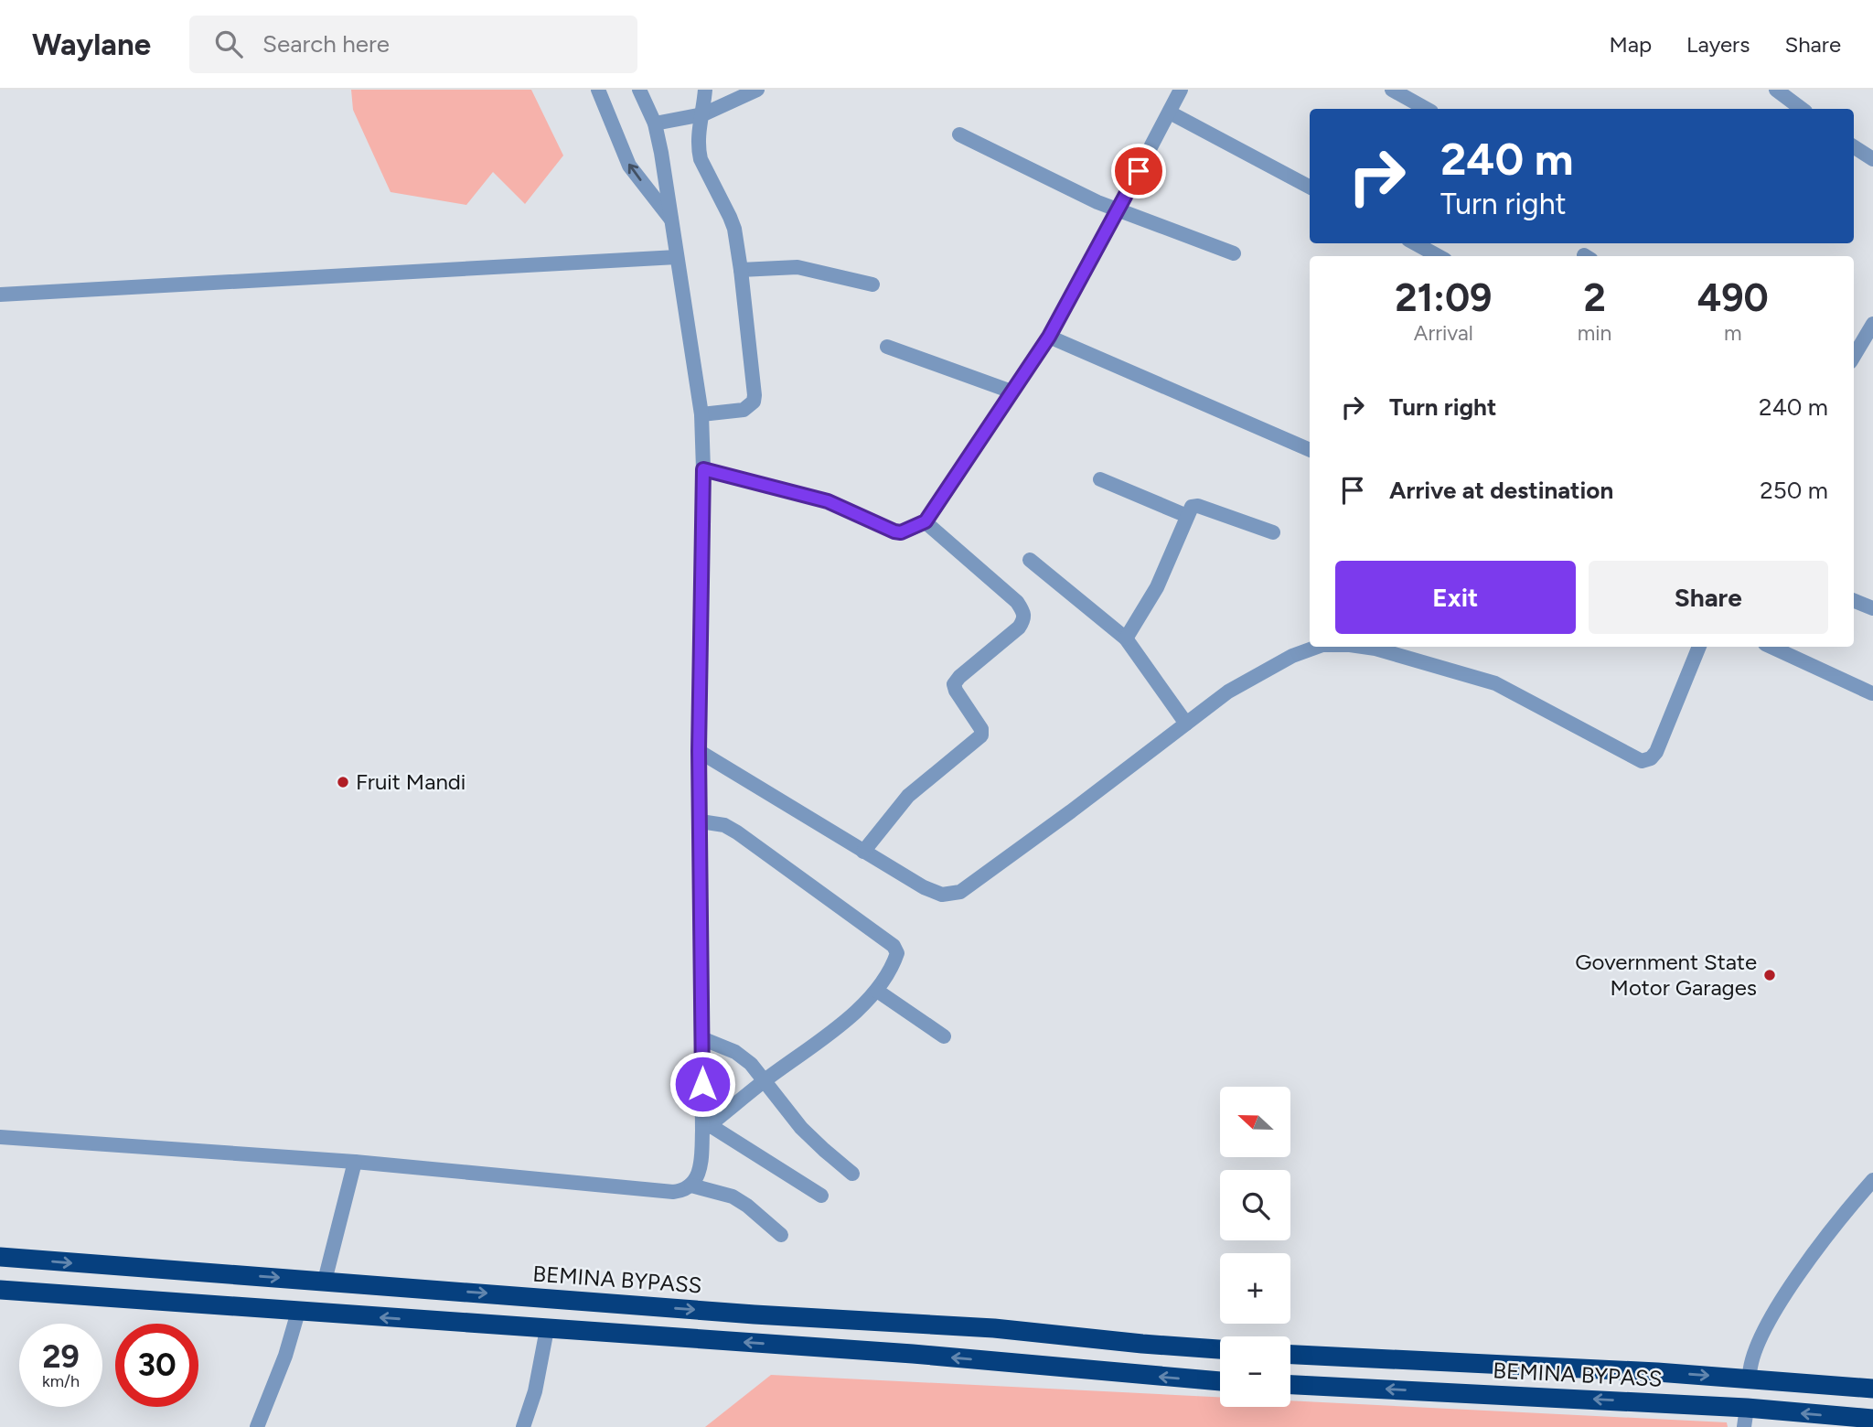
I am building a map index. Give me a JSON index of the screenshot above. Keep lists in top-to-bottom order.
{
  "streets": {
    "highway": ["BEMINA BYPASS"]
  },
  "places": ["Fruit Mandi", "Government State Motor Garages"],
  "north": "left",
  "page": {
    "header": "Waylane",
    "search": "Search here",
    "nav": ["Map", "Layers", "Share"],
    "turn": ["240 m", "Turn right"],
    "eta": [
      "21:09",
      "Arrival",
      "2",
      "min",
      "490",
      "m"
    ],
    "list": [
      {
        "name": "Turn right",
        "value": "240 m"
      },
      {
        "name": "Arrive at destination",
        "value": "250 m"
      }
    ],
    "buttons": ["Exit", "Share"],
    "map_buttons": ["+", "−"],
    "speed": "29 km/h",
    "limit": "30"
  }
}
